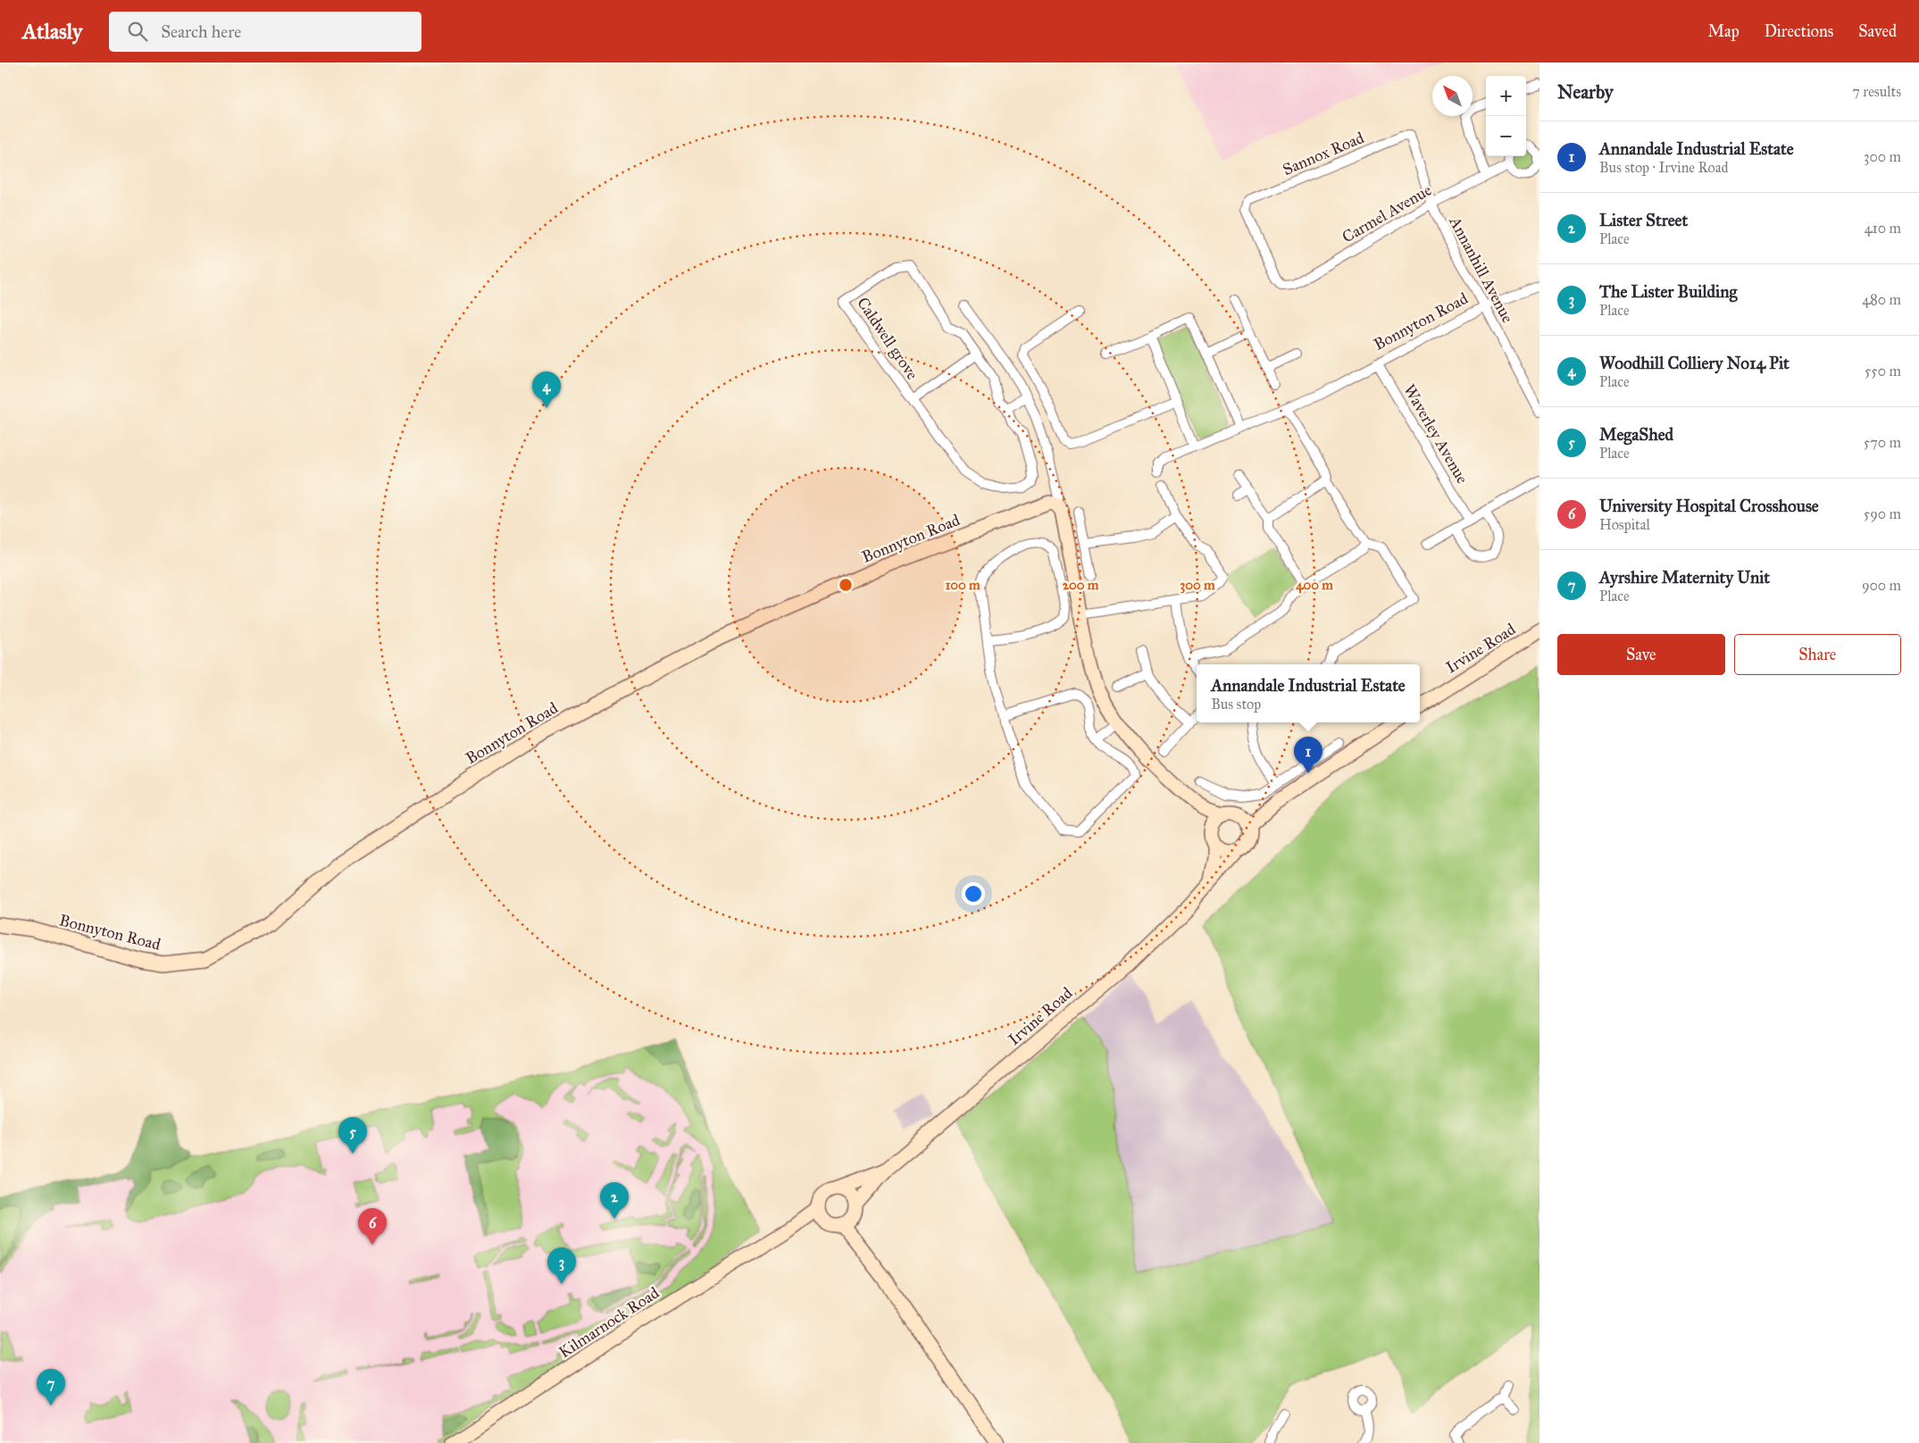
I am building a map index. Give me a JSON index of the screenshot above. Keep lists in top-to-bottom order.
{
  "streets": {
    "main road": ["Bonnyton Road", "Irvine Road", "Kilmarnock Road"],
    "street": [
      "Sannox Road",
      "Carmel Avenue",
      "Annanhill Avenue",
      "Caldwell grove",
      "Waverley Avenue"
    ]
  },
  "crossings": [
    ["Sannox Road", "Carmel Avenue"],
    ["Sannox Road", "Annanhill Avenue"],
    ["Carmel Avenue", "Annanhill Avenue"],
    ["Annanhill Avenue", "Bonnyton Road"],
    ["Bonnyton Road", "Waverley Avenue"],
    ["Irvine Road", "Kilmarnock Road"]
  ],
  "north": "top left",
  "page": {
    "header": "Atlasly",
    "search": "Search here",
    "nav": ["Map", "Directions", "Saved"],
    "heading": ["Nearby", "7 results"],
    "map_buttons": ["+", "−"],
    "list": [
      {
        "mark": "1",
        "name": "Annandale Industrial Estate",
        "note": "Bus stop · Irvine Road",
        "value": "300 m"
      },
      {
        "mark": "2",
        "name": "Lister Street",
        "note": "Place",
        "value": "410 m"
      },
      {
        "mark": "3",
        "name": "The Lister Building",
        "note": "Place",
        "value": "480 m"
      },
      {
        "mark": "4",
        "name": "Woodhill Colliery No14 Pit",
        "note": "Place",
        "value": "550 m"
      },
      {
        "mark": "5",
        "name": "MegaShed",
        "note": "Place",
        "value": "570 m"
      },
      {
        "mark": "6",
        "name": "University Hospital Crosshouse",
        "note": "Hospital",
        "value": "590 m"
      },
      {
        "mark": "7",
        "name": "Ayrshire Maternity Unit",
        "note": "Place",
        "value": "900 m"
      }
    ],
    "pins": [
      "4",
      "1",
      "5",
      "2",
      "6",
      "3",
      "7"
    ],
    "buttons": ["Save", "Share"],
    "popup": ["Annandale Industrial Estate", "Bus stop"]
  },
  "rings": [
    "100 m",
    "200 m",
    "300 m",
    "400 m"
  ]
}
